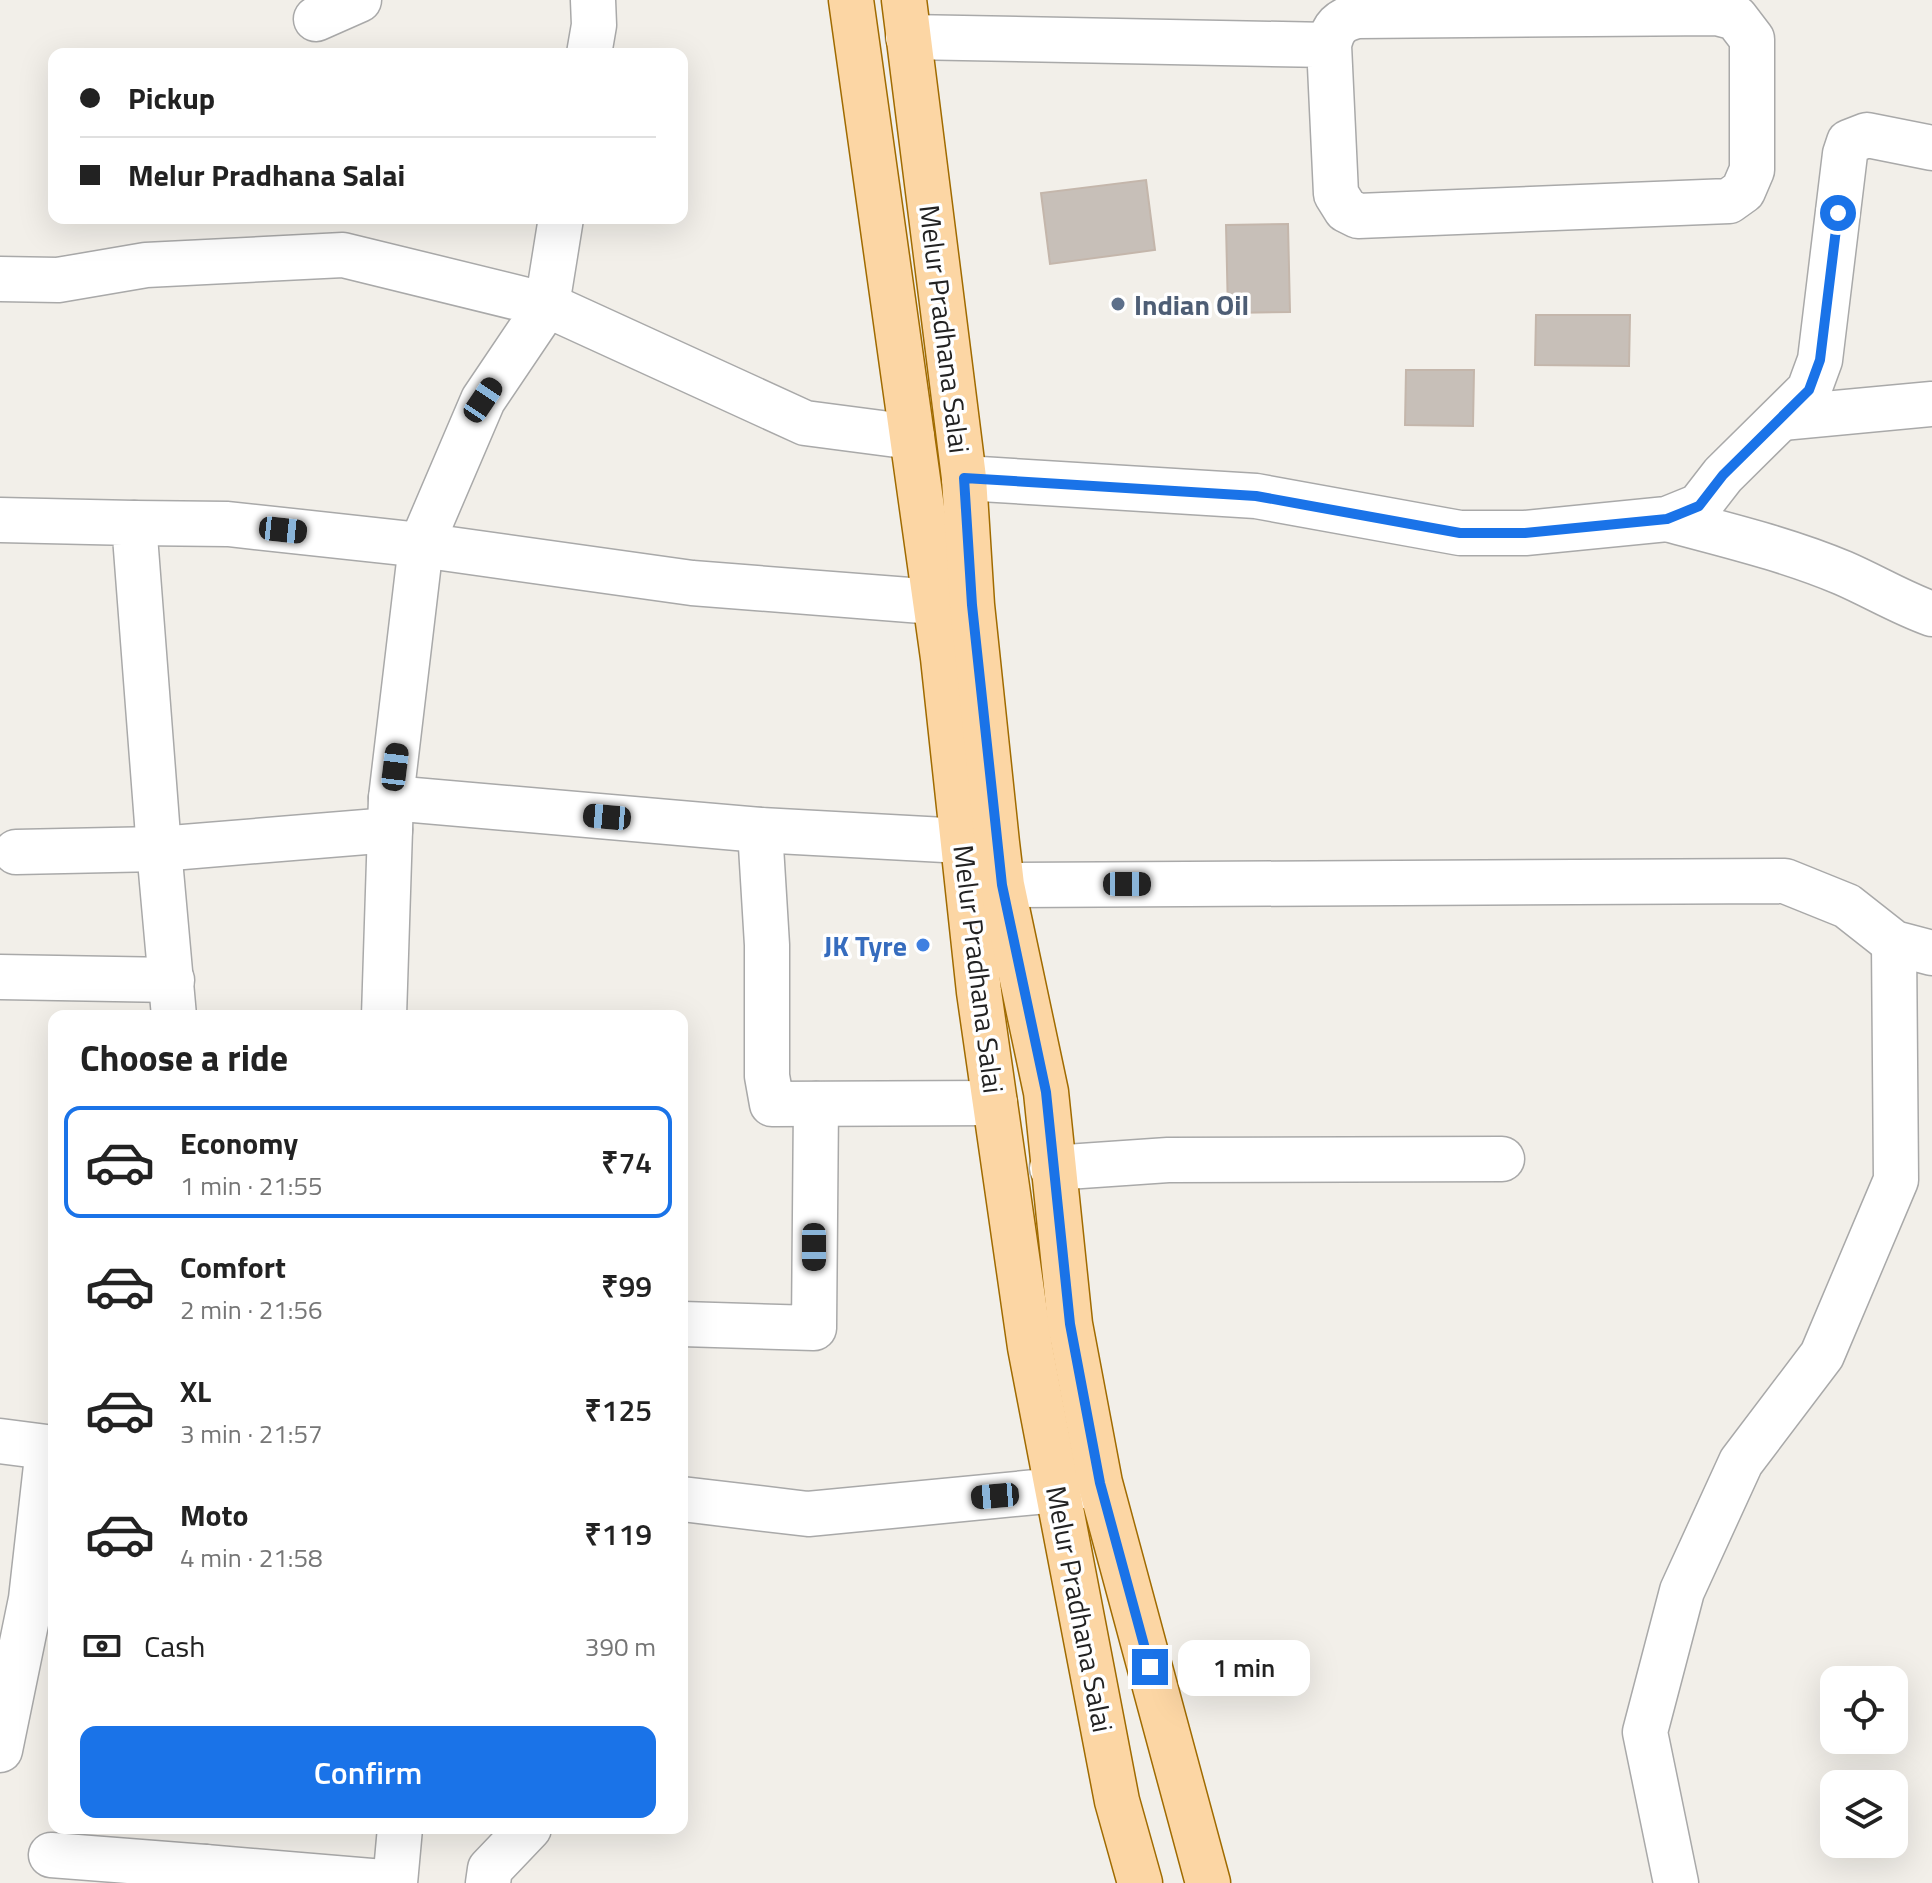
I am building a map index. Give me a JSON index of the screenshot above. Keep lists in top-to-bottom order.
{
  "streets": {
    "main road": ["Melur Pradhana Salai"]
  },
  "places": ["Indian Oil", "JK Tyre"],
  "page": {
    "banner": ["Pickup", "Melur Pradhana Salai"],
    "heading": "Choose a ride",
    "list": [
      {
        "name": "Economy",
        "note": "1 min · 21:55",
        "value": "₹74"
      },
      {
        "name": "Comfort",
        "note": "2 min · 21:56",
        "value": "₹99"
      },
      {
        "name": "XL",
        "note": "3 min · 21:57",
        "value": "₹125"
      },
      {
        "name": "Moto",
        "note": "4 min · 21:58",
        "value": "₹119"
      }
    ],
    "pay": ["Cash", "390 m"],
    "bubble": "1 min",
    "buttons": "Confirm"
  }
}
